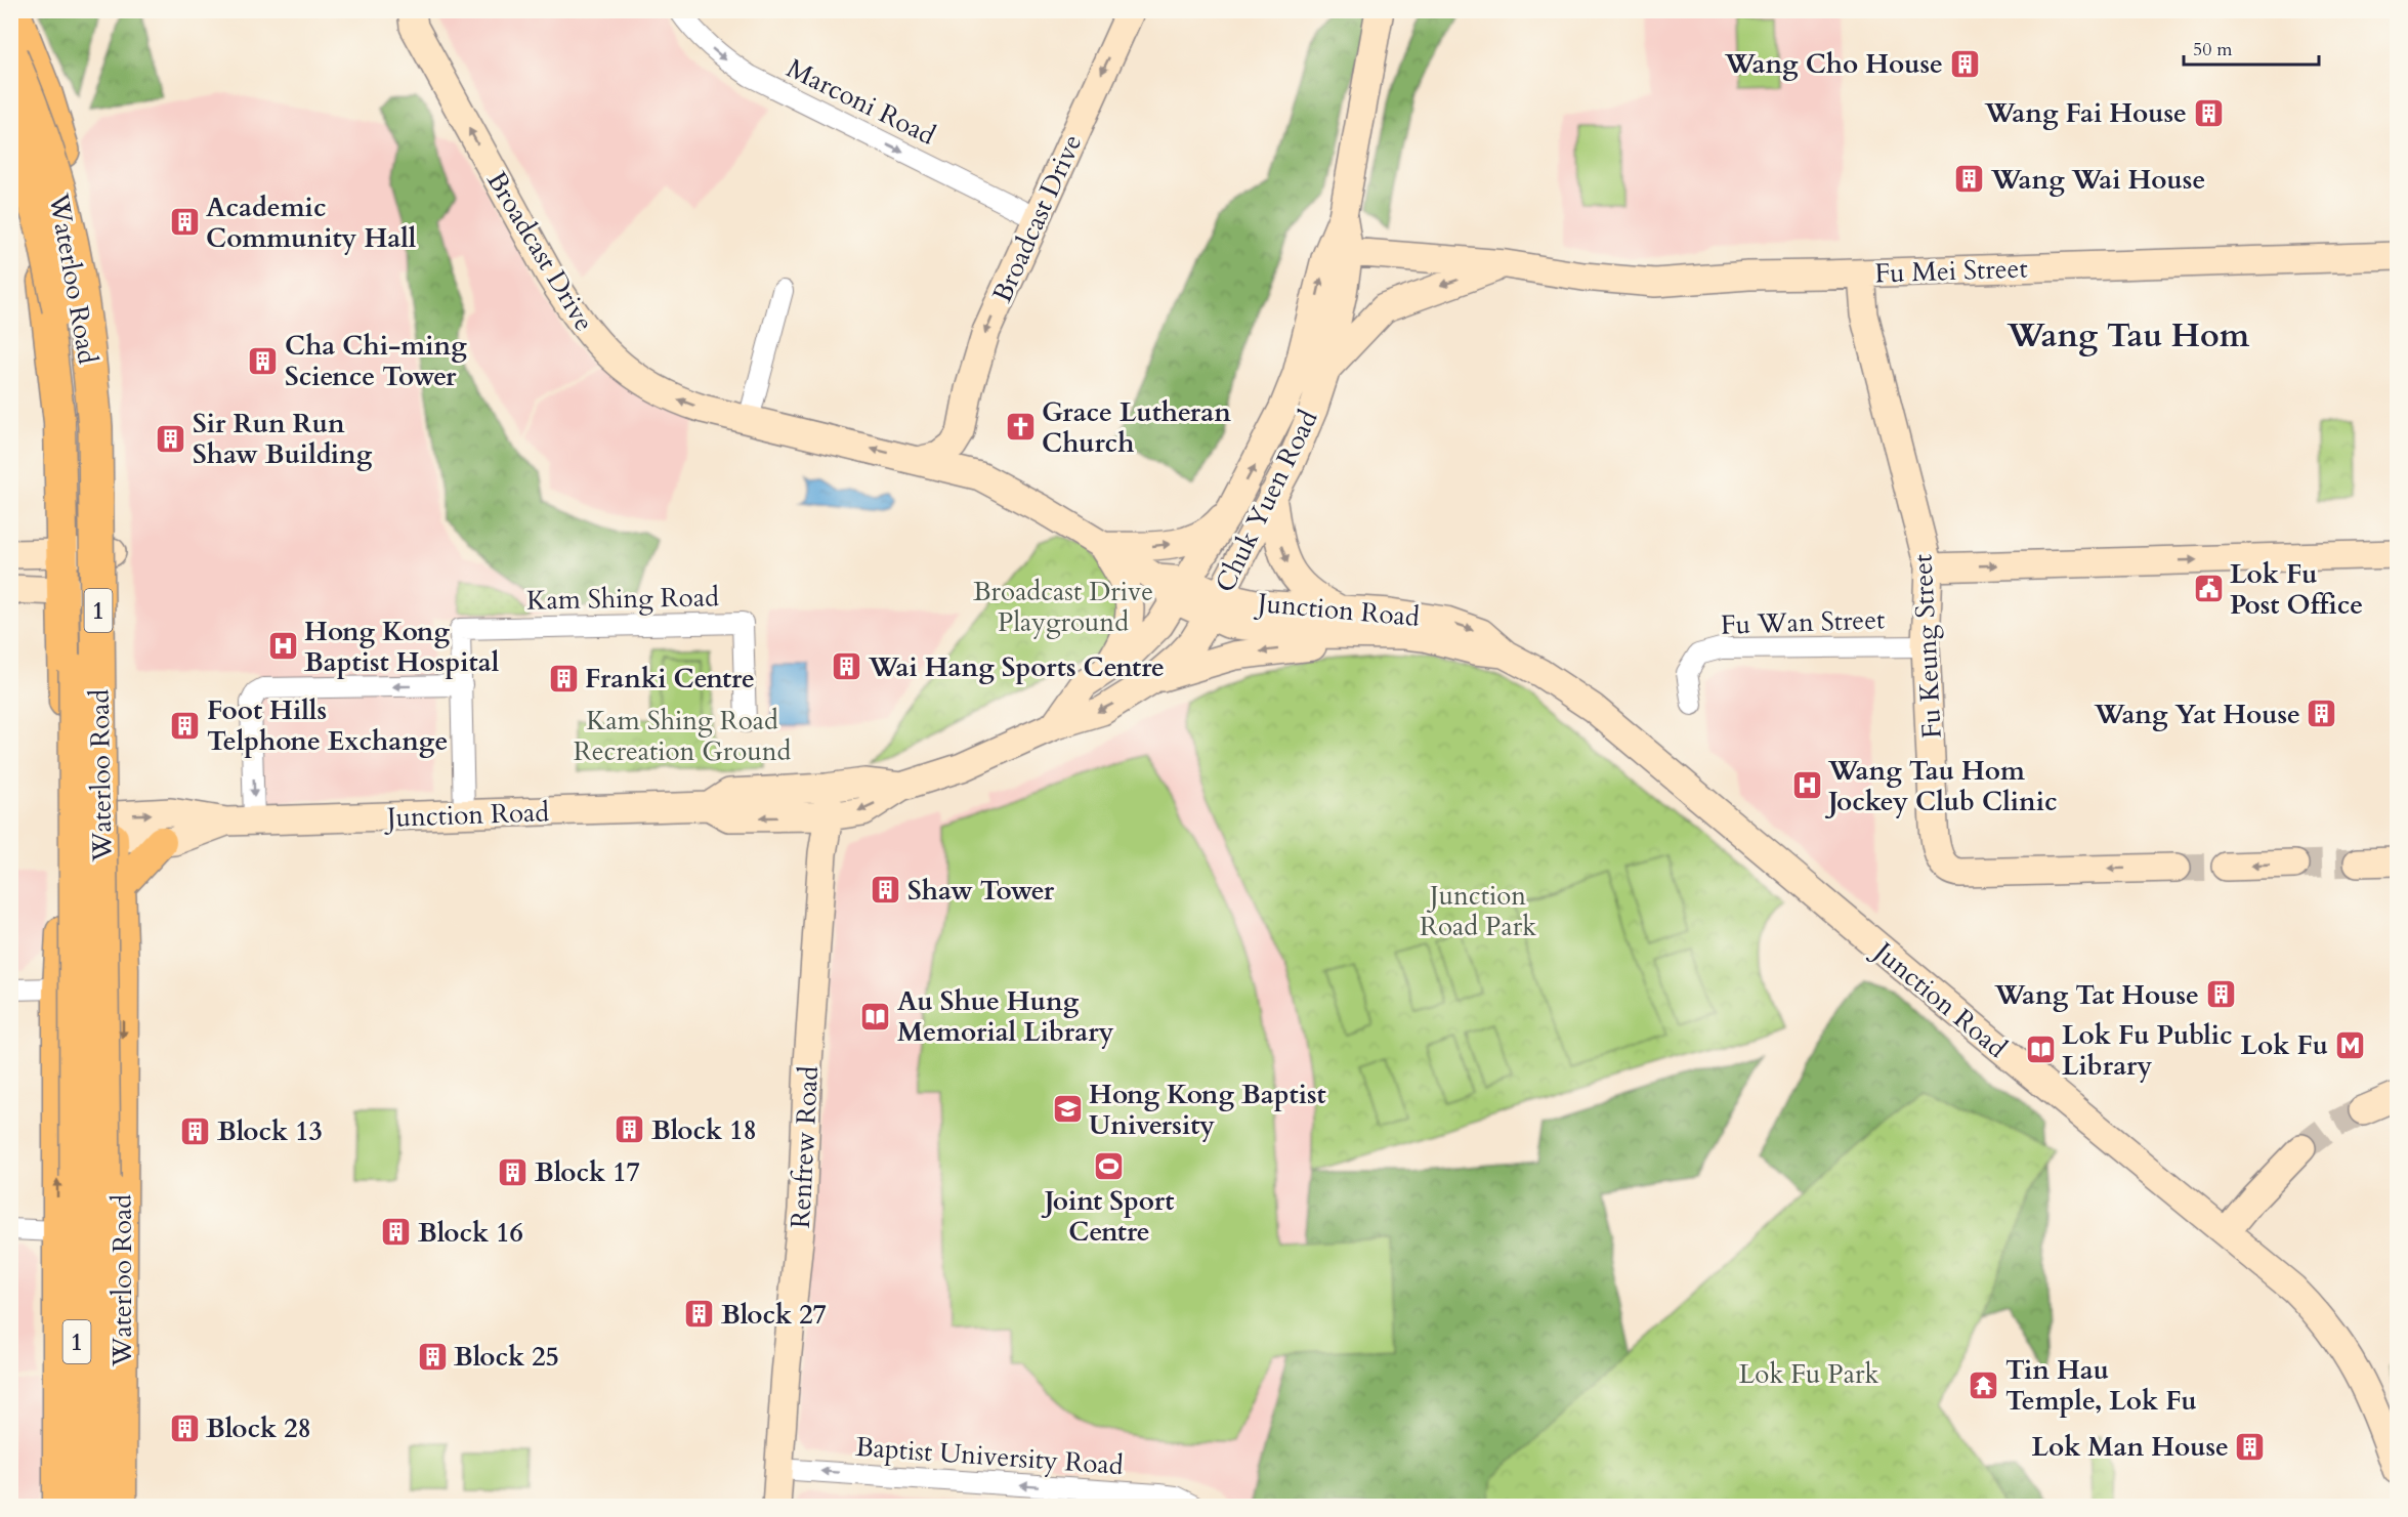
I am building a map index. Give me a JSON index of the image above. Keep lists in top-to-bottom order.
{
  "streets": {
    "highway": ["Waterloo Road", "1"],
    "street": [
      "Marconi Road",
      "Broadcast Drive",
      "Fu Mei Street",
      "Chuk Yuen Road",
      "Kam Shing Road",
      "Junction Road",
      "Fu Wan Street",
      "Fu Keung Street",
      "Renfrew Road",
      "Baptist University Road"
    ]
  },
  "crossings": [
    ["Marconi Road", "Broadcast Drive"],
    ["Broadcast Drive", "Chuk Yuen Road"],
    ["Broadcast Drive", "Junction Road"],
    ["Fu Mei Street", "Chuk Yuen Road"],
    ["Fu Mei Street", "Fu Keung Street"],
    ["Waterloo Road", "Junction Road"],
    ["Chuk Yuen Road", "Junction Road"],
    ["Kam Shing Road", "Junction Road"],
    ["Junction Road", "Renfrew Road"],
    ["Fu Wan Street", "Fu Keung Street"],
    ["Renfrew Road", "Baptist University Road"]
  ],
  "one_way": ["Marconi Road", "Baptist University Road"],
  "districts": ["Wang Tau Hom"],
  "parks": [
    "Broadcast Drive Playground",
    "Kam Shing Road Recreation Ground",
    "Junction Road Park",
    "Lok Fu Park"
  ],
  "places": {
    "building": [
      "Wang Cho House",
      "Wang Fai House",
      "Wang Wai House",
      "Academic Community Hall",
      "Cha Chi-ming Science Tower",
      "Sir Run Run Shaw Building",
      "Wai Hang Sports Centre",
      "Franki Centre",
      "Wang Yat House",
      "Foot Hills Telphone Exchange",
      "Shaw Tower",
      "Wang Tat House",
      "Block 18",
      "Block 13",
      "Block 17",
      "Block 16",
      "Block 27",
      "Block 25",
      "Block 28",
      "Lok Man House"
    ],
    "church": ["Grace Lutheran Church"],
    "public building": ["Lok Fu Post Office"],
    "hospital": ["Hong Kong Baptist Hospital", "Wang Tau Hom Jockey Club Clinic"],
    "library": ["Au Shue Hung Memorial Library", "Lok Fu Public Library"],
    "metro station": ["Lok Fu"],
    "school or university": ["Hong Kong Baptist University"],
    "sports": ["Joint Sport Centre"],
    "temple": ["Tin Hau Temple, Lok Fu"]
  },
  "scale_bar": "50 m"
}
